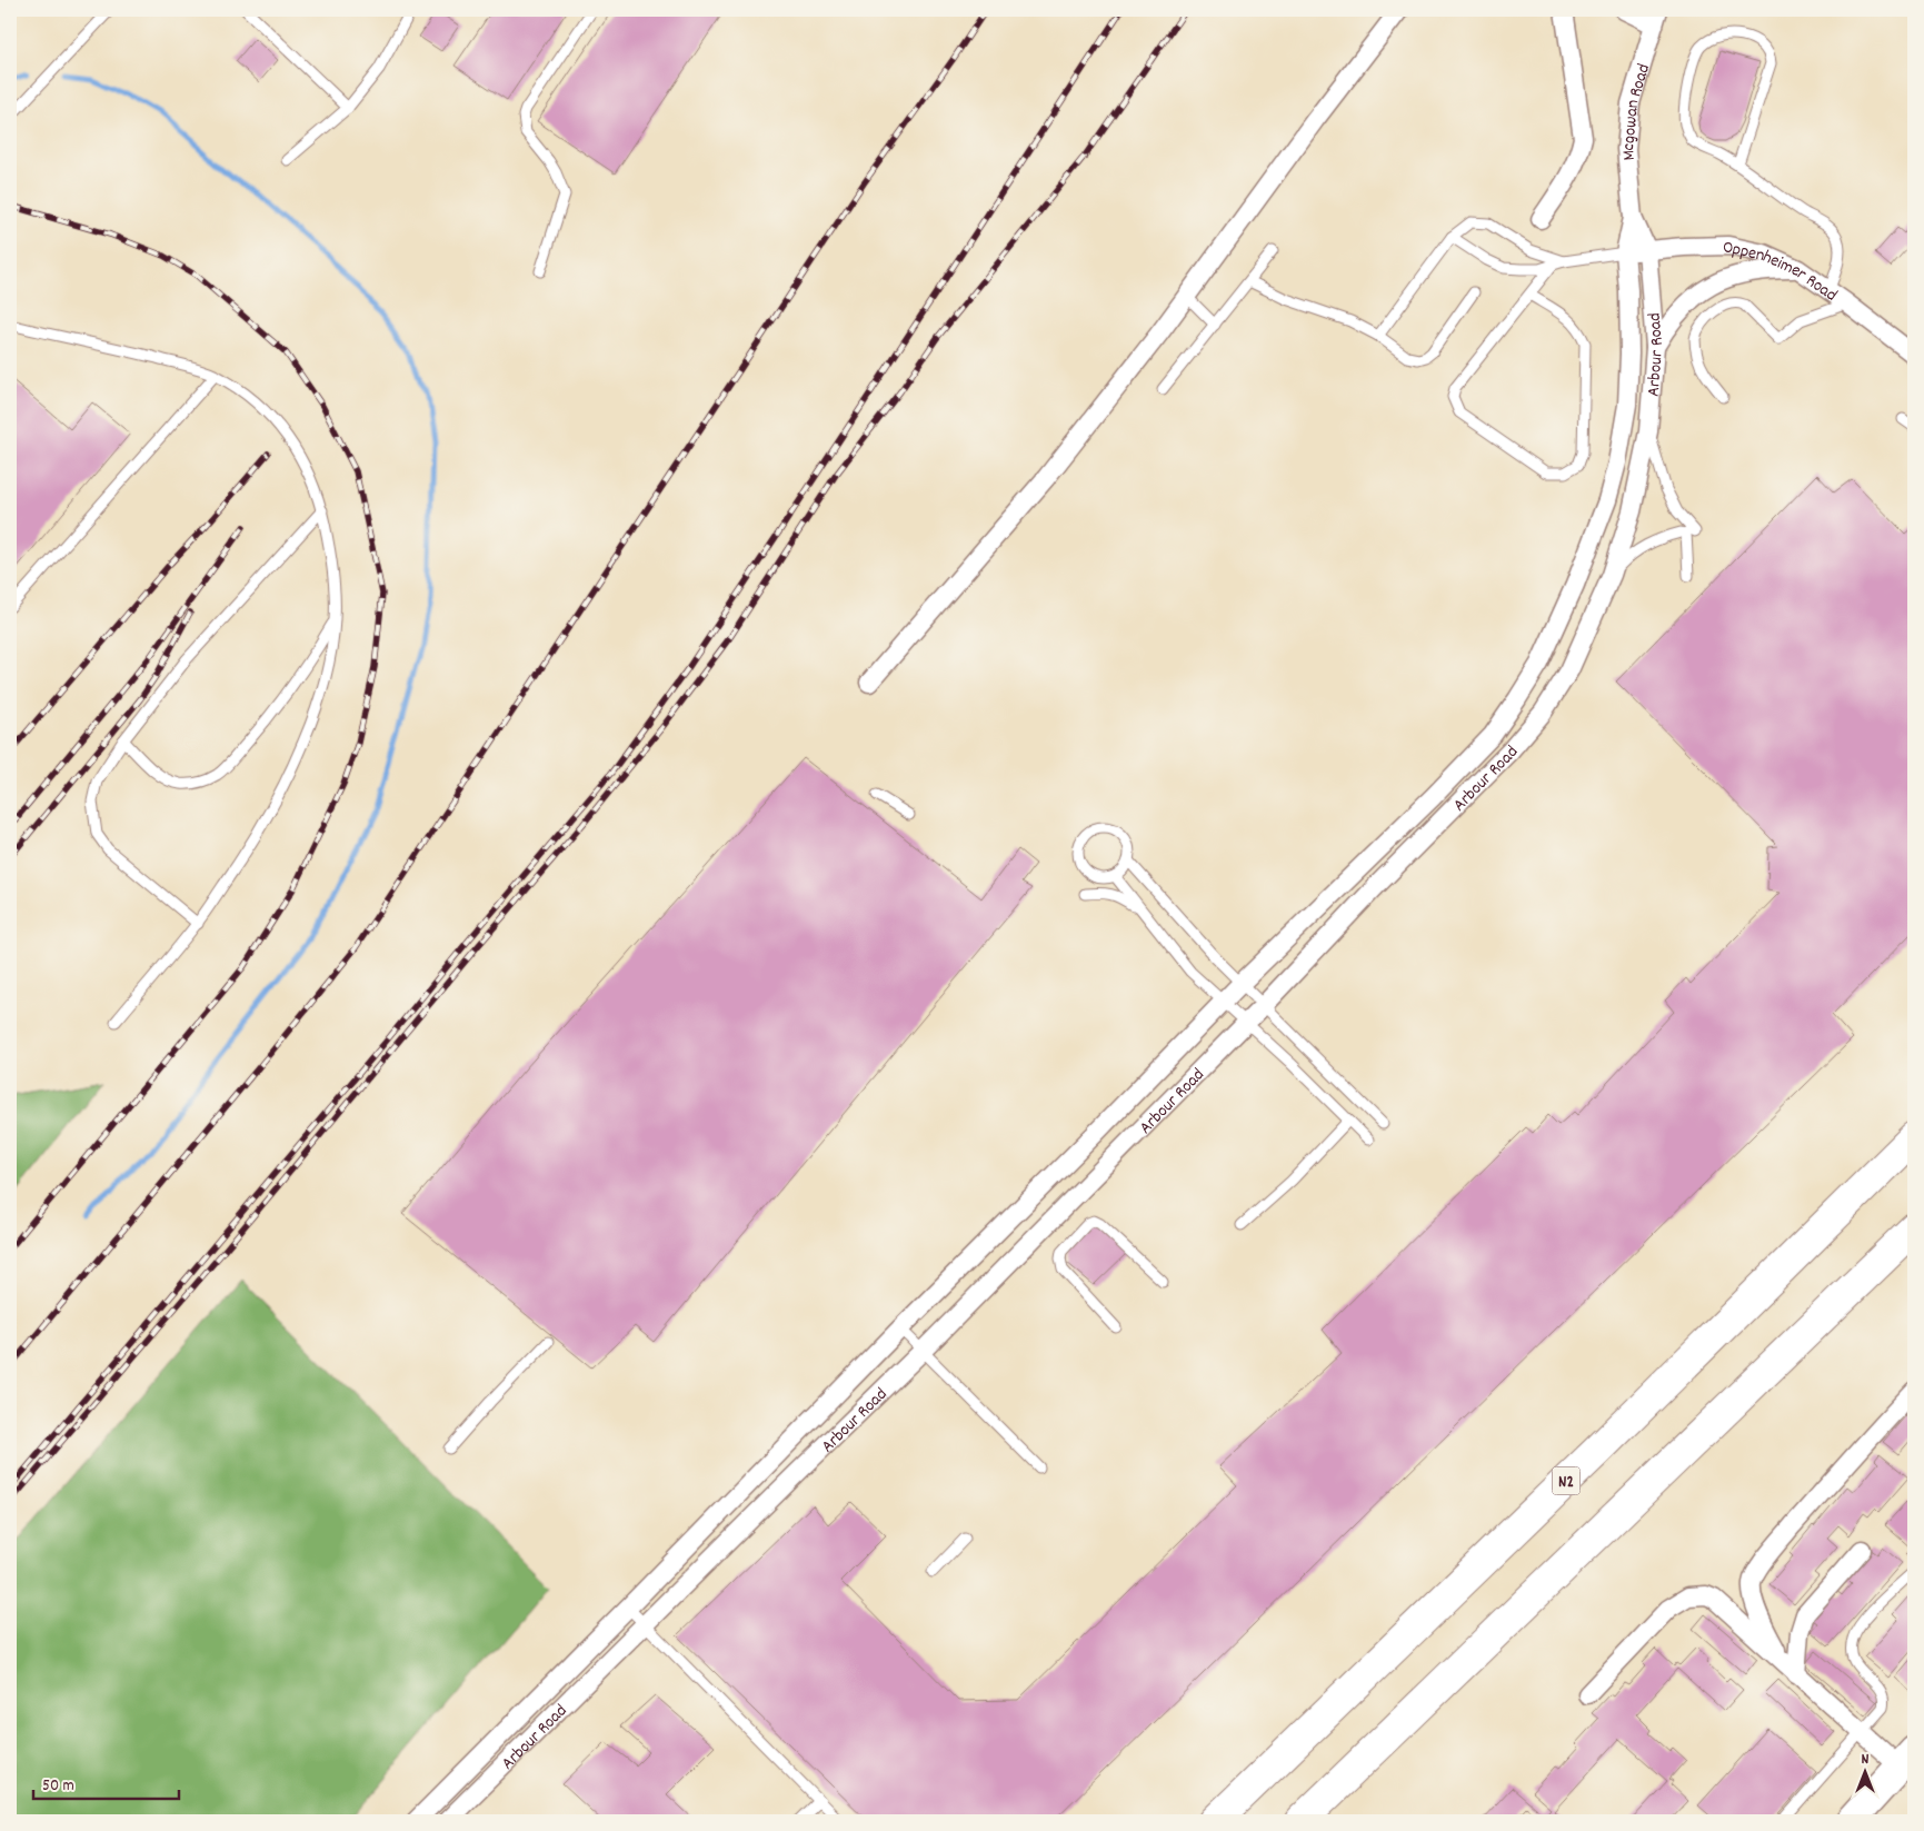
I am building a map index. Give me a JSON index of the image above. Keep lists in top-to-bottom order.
{
  "streets": {
    "highway": ["N2"],
    "street": ["Mcgowan Road", "Oppenheimer Road", "Arbour Road"]
  },
  "crossings": [
    ["Mcgowan Road", "Oppenheimer Road"],
    ["Mcgowan Road", "Arbour Road"],
    ["Oppenheimer Road", "Arbour Road"]
  ],
  "scale_bar": "50 m",
  "north": "top"
}
